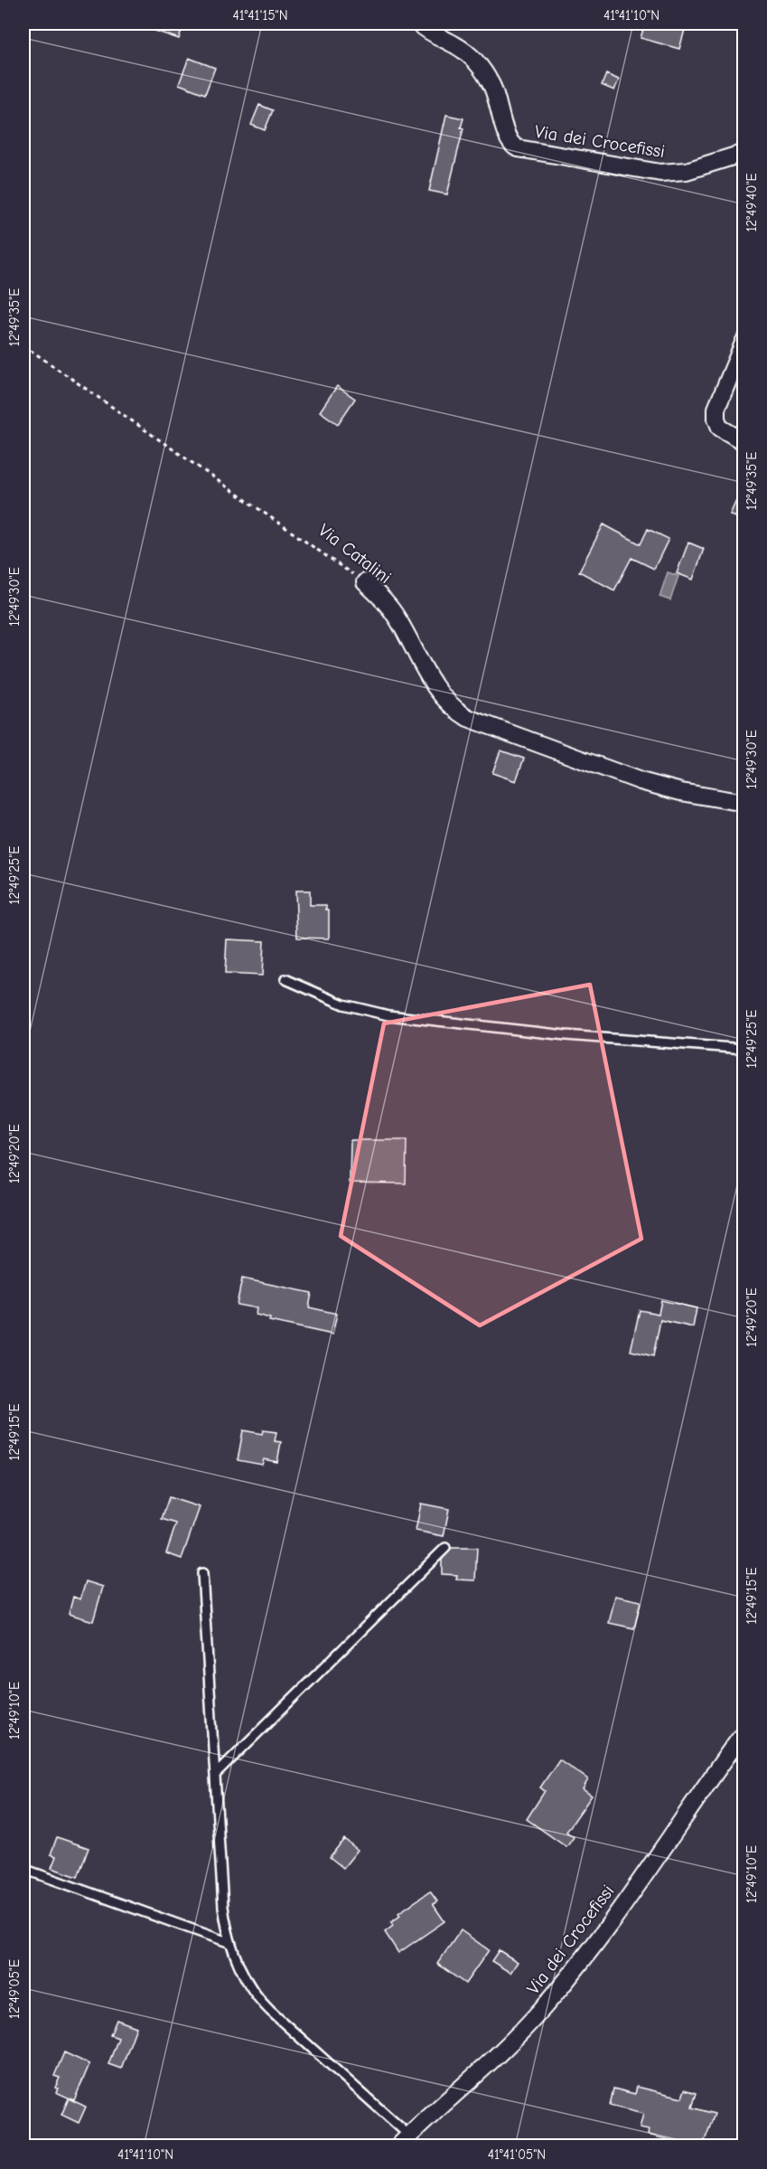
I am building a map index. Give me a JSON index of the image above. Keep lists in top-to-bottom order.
{
  "streets": {
    "street": ["Via dei Crocefissi", "Via Catalini"]
  },
  "coordinates": [
    "41°41'15\"N",
    "41°41'10\"N",
    "12°49'40\"E",
    "12°49'35\"E",
    "12°49'30\"E",
    "12°49'25\"E",
    "12°49'20\"E",
    "12°49'15\"E",
    "12°49'10\"E",
    "12°49'05\"E",
    "41°41'05\"N"
  ]
}
